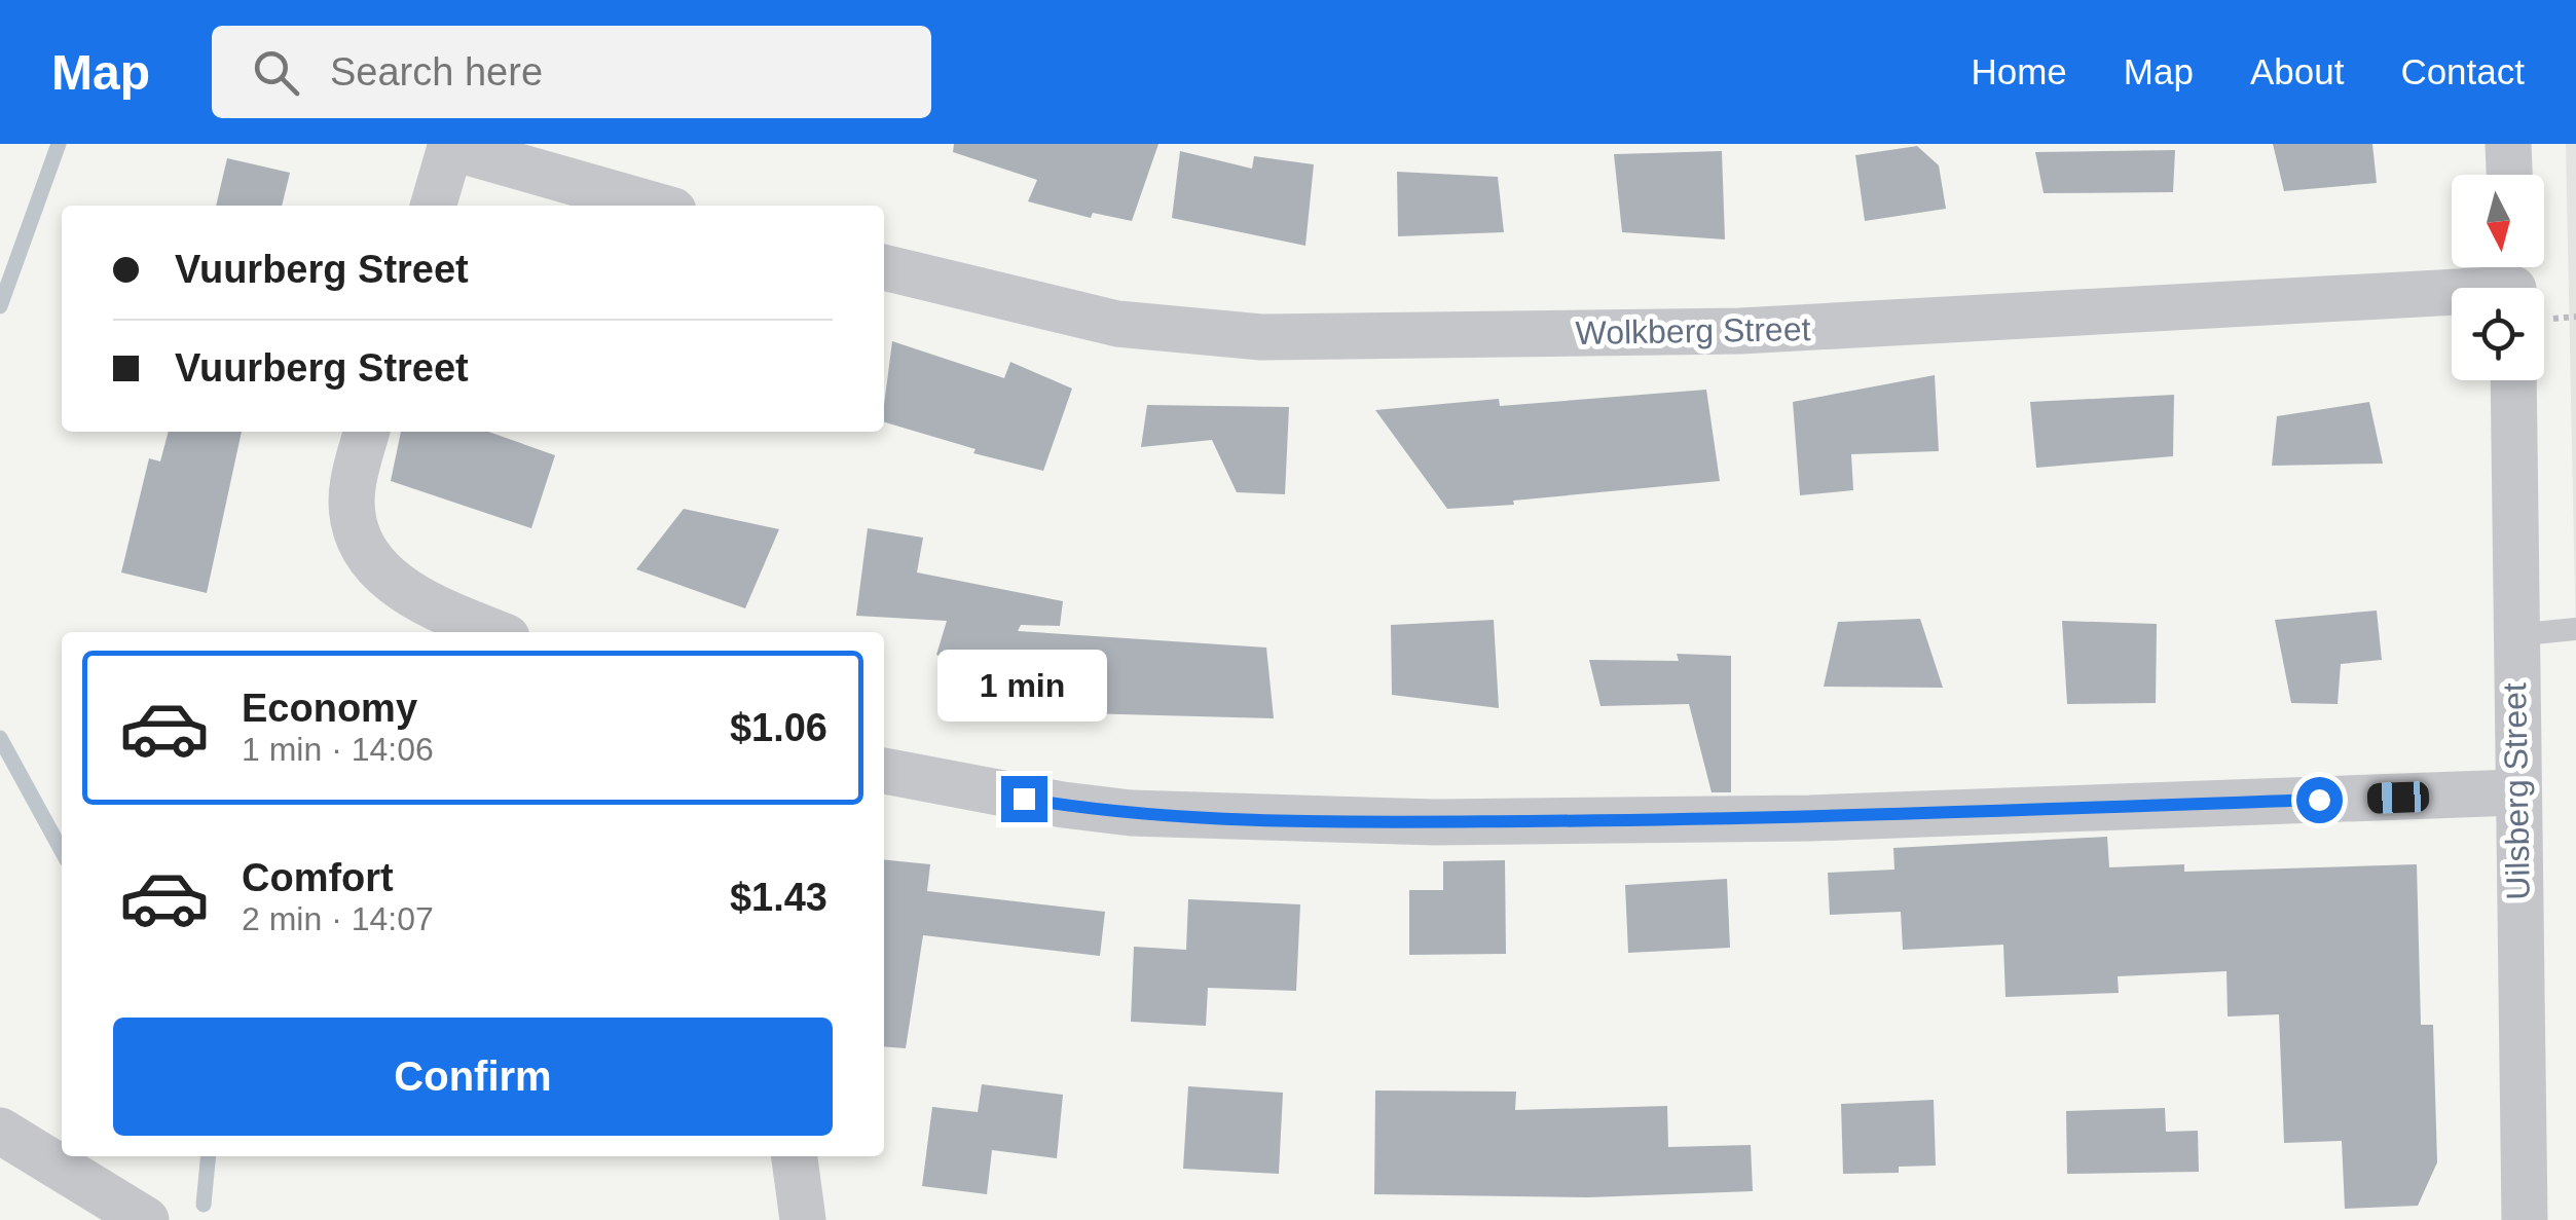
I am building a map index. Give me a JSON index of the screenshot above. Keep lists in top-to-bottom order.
{
  "streets": {
    "street": ["Wolkberg Street", "Uilsberg Street"]
  },
  "north": "bottom",
  "page": {
    "header": "Map",
    "search": "Search here",
    "nav": [
      "Home",
      "Map",
      "About",
      "Contact"
    ],
    "banner": ["Vuurberg Street", "Vuurberg Street"],
    "bubble": "1 min",
    "list": [
      {
        "name": "Economy",
        "note": "1 min · 14:06",
        "value": "$1.06"
      },
      {
        "name": "Comfort",
        "note": "2 min · 14:07",
        "value": "$1.43"
      }
    ],
    "buttons": "Confirm"
  }
}
